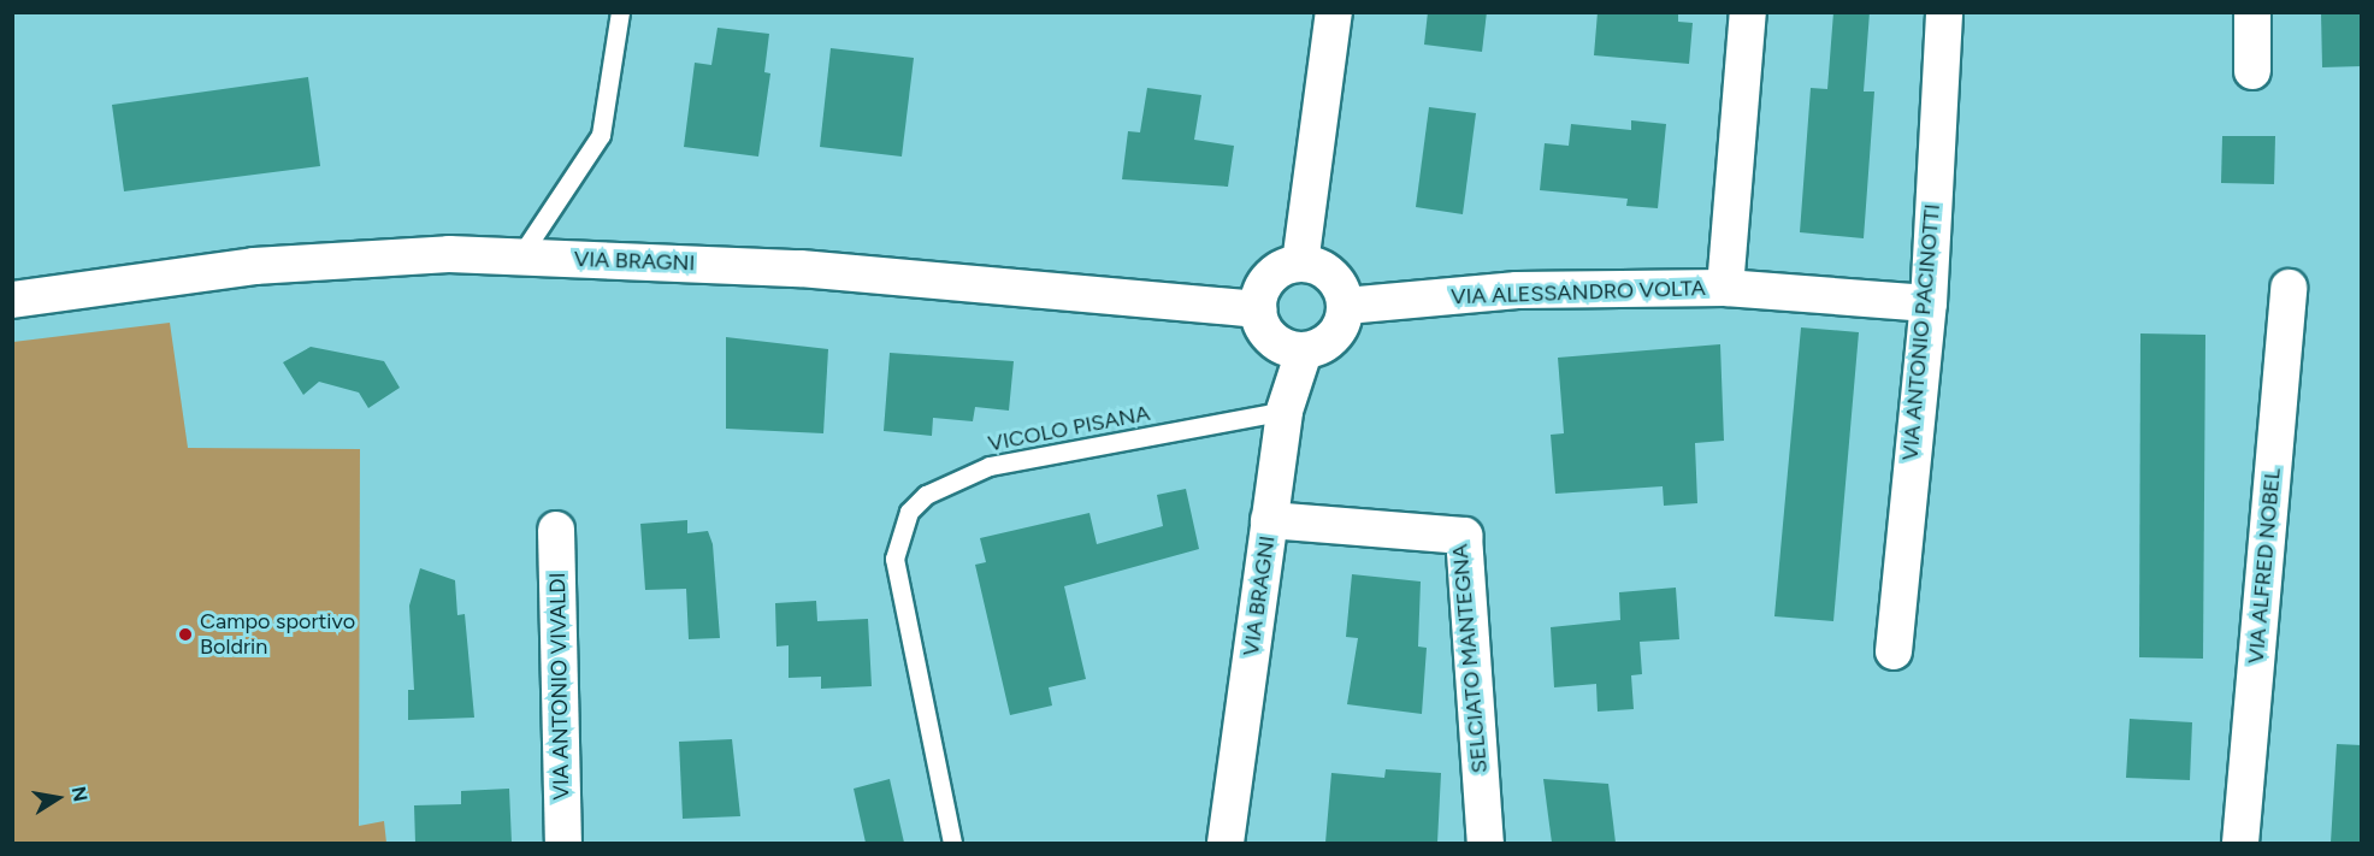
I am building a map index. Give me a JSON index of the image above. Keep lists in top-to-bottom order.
{
  "streets": {
    "street": [
      "VIA BRAGNI",
      "VIA ALESSANDRO VOLTA",
      "VIA ANTONIO PACINOTTI",
      "VIA ALFRED NOBEL",
      "SELCIATO MANTEGNA",
      "VIA ANTONIO VIVALDI"
    ],
    "lane": ["VICOLO PISANA"]
  },
  "crossings": [
    ["VIA BRAGNI", "VIA ALESSANDRO VOLTA"],
    ["VIA BRAGNI", "VICOLO PISANA"],
    ["VIA BRAGNI", "SELCIATO MANTEGNA"],
    ["VIA ALESSANDRO VOLTA", "VIA ANTONIO PACINOTTI"]
  ],
  "places": ["Campo sportivo Boldrin"],
  "north": "right"
}
